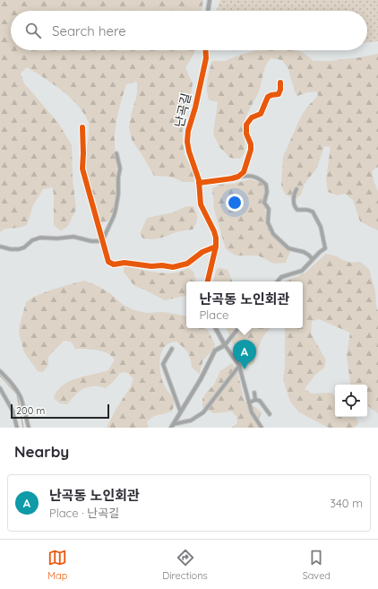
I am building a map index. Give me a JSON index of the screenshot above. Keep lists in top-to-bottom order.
{
  "streets": {
    "street": ["난곡길"]
  },
  "scale_bar": "200 m",
  "page": {
    "search": "Search here",
    "popup": ["난곡동 노인회관", "Place"],
    "pins": "A",
    "scale": "200 m",
    "heading": "Nearby",
    "list": [
      {
        "mark": "A",
        "name": "난곡동 노인회관",
        "note": "Place · 난곡길",
        "value": "340 m"
      }
    ],
    "nav": ["Map", "Directions", "Saved"]
  }
}
